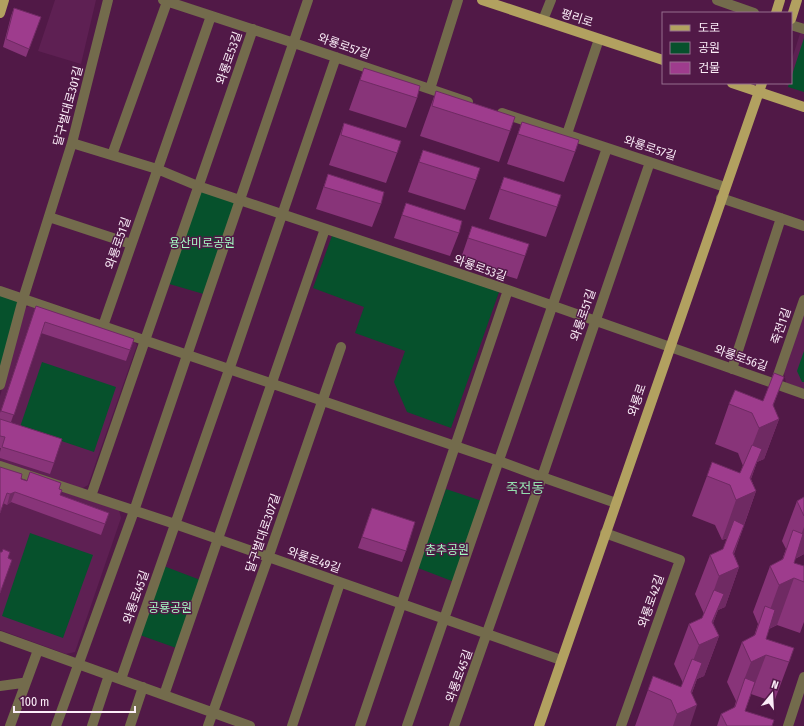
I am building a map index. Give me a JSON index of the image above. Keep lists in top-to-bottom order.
{
  "streets": {
    "main road": ["평리로", "와룡로"],
    "street": [
      "와룡로57길",
      "와룡로53길",
      "달구벌대로301길",
      "와룡로51길",
      "죽전1길",
      "와룡로56길",
      "달구벌대로307길",
      "와룡로49길",
      "와룡로45길",
      "와룡로42길"
    ]
  },
  "crossings": [
    ["와룡로57길", "와룡로53길"],
    ["와룡로57길", "와룡로51길"],
    ["와룡로57길", "와룡로"],
    ["와룡로53길", "달구벌대로301길"],
    ["와룡로53길", "와룡로51길"],
    ["와룡로53길", "와룡로56길"],
    ["와룡로53길", "와룡로"],
    ["죽전1길", "와룡로56길"],
    ["와룡로56길", "와룡로"],
    ["와룡로", "와룡로49길"],
    ["와룡로", "와룡로42길"],
    ["달구벌대로307길", "와룡로49길"],
    ["와룡로49길", "와룡로45길"]
  ],
  "districts": ["죽전동"],
  "parks": ["용산미로공원", "춘추공원", "공룡공원"],
  "legend": ["도로", "공원", "건물"],
  "scale_bar": "100 m",
  "north": "top"
}
